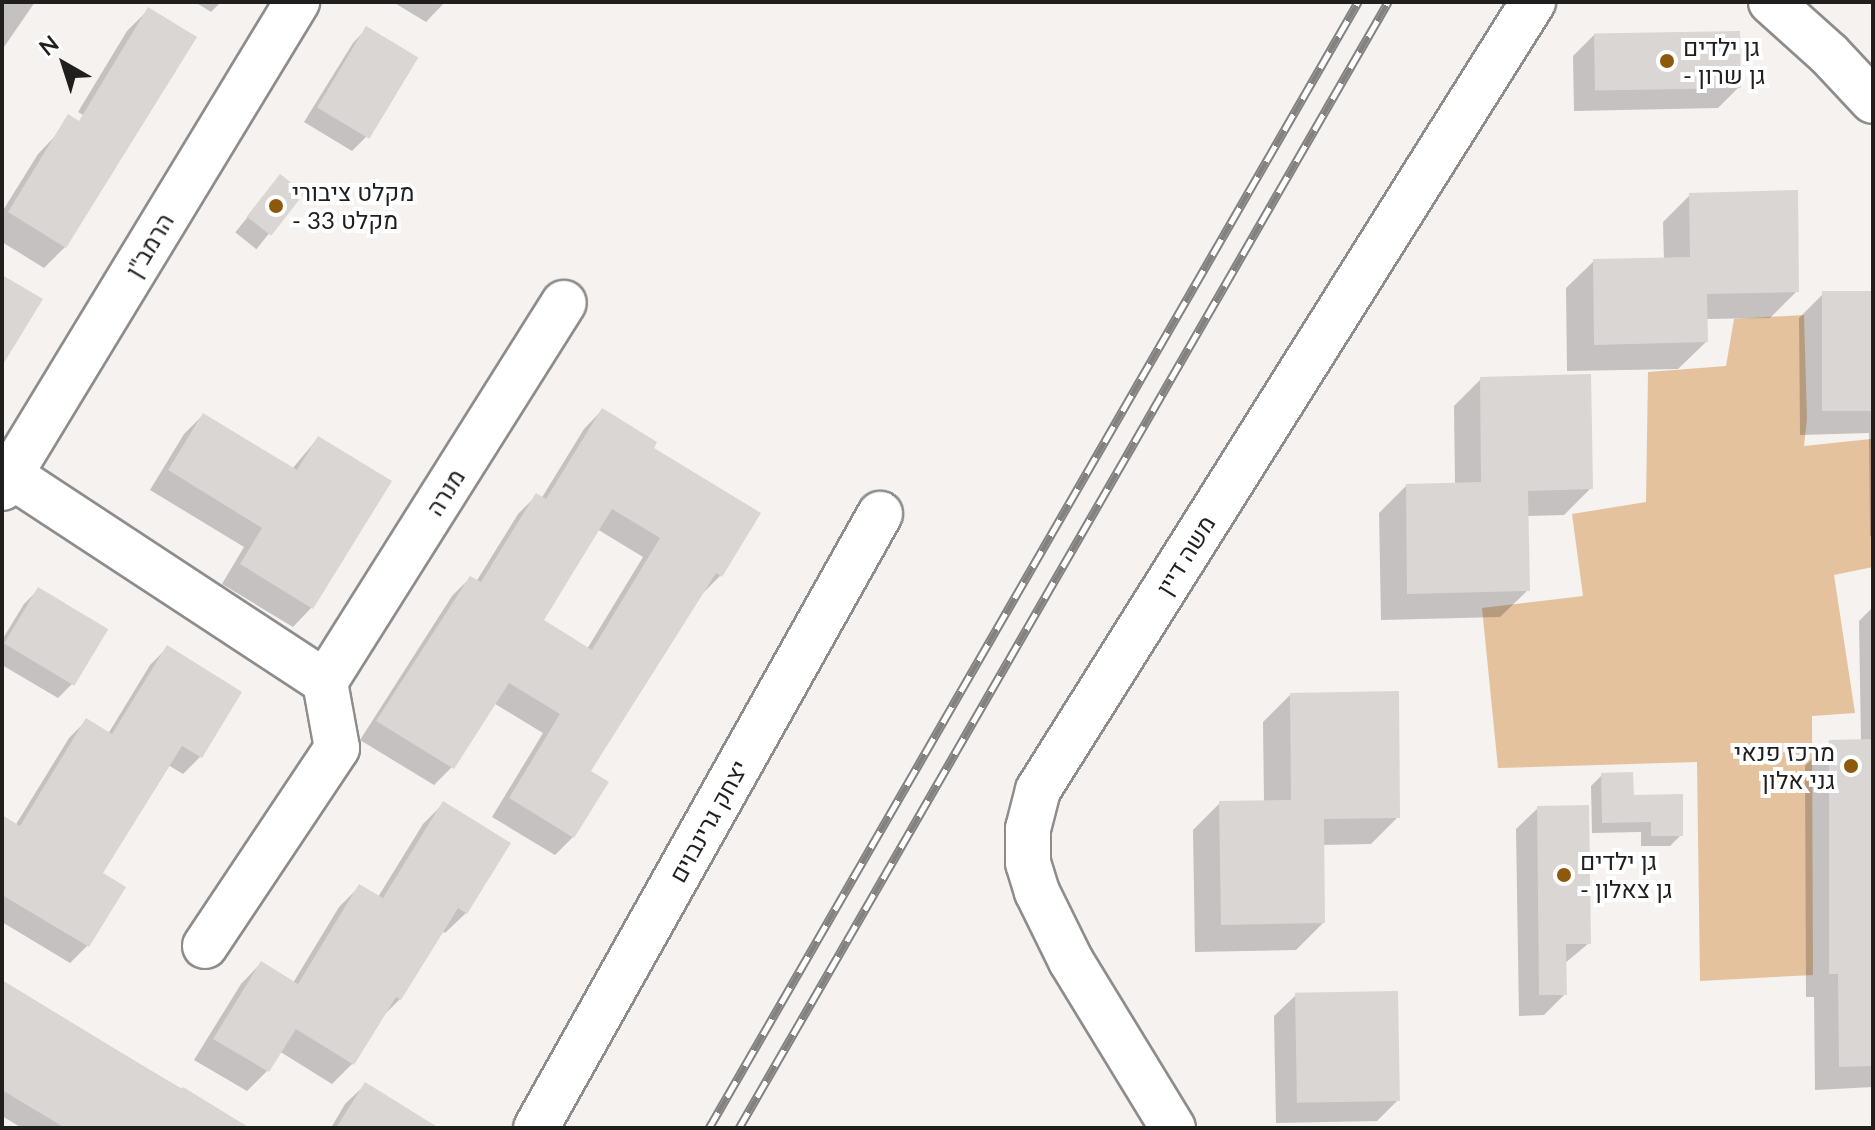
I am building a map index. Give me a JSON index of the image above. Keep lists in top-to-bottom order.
{
  "streets": {
    "street": [
      "הרמב\"ן",
      "מנרה",
      "משה דיין",
      "יצחק גרינבוים"
    ]
  },
  "places": [
    "גן ילדים - גן שרון",
    "מקלט ציבורי - מקלט 33",
    "מרכז פנאי גני אלון",
    "גן ילדים - גן צאלון"
  ],
  "north": "top left"
}
